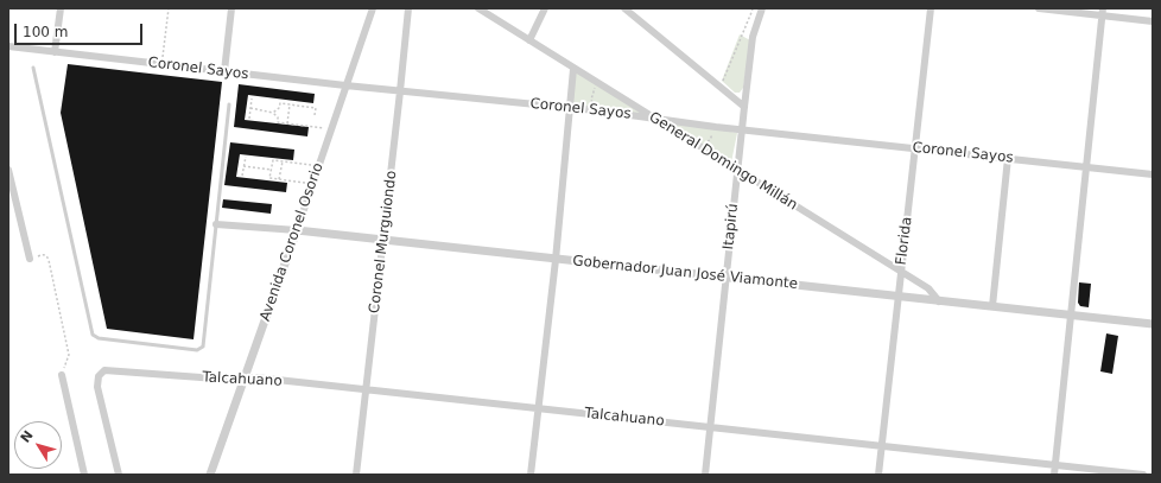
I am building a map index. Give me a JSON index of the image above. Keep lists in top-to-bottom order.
{
  "streets": {
    "street": [
      "Coronel Sayos",
      "General Domingo Millán",
      "Itapirú",
      "Florida",
      "Avenida Coronel Osorio",
      "Coronel Murguiondo",
      "Gobernador Juan José Viamonte",
      "Talcahuano"
    ]
  },
  "crossings": [
    ["Coronel Sayos", "General Domingo Millán"],
    ["Coronel Sayos", "Itapirú"],
    ["Coronel Sayos", "Florida"],
    ["Coronel Sayos", "Avenida Coronel Osorio"],
    ["Coronel Sayos", "Coronel Murguiondo"],
    ["General Domingo Millán", "Itapirú"],
    ["General Domingo Millán", "Florida"],
    ["General Domingo Millán", "Gobernador Juan José Viamonte"],
    ["Itapirú", "Gobernador Juan José Viamonte"],
    ["Itapirú", "Talcahuano"],
    ["Florida", "Gobernador Juan José Viamonte"],
    ["Florida", "Talcahuano"],
    ["Avenida Coronel Osorio", "Gobernador Juan José Viamonte"],
    ["Avenida Coronel Osorio", "Talcahuano"],
    ["Coronel Murguiondo", "Gobernador Juan José Viamonte"],
    ["Coronel Murguiondo", "Talcahuano"]
  ],
  "scale_bar": "100 m",
  "north": "top left"
}
